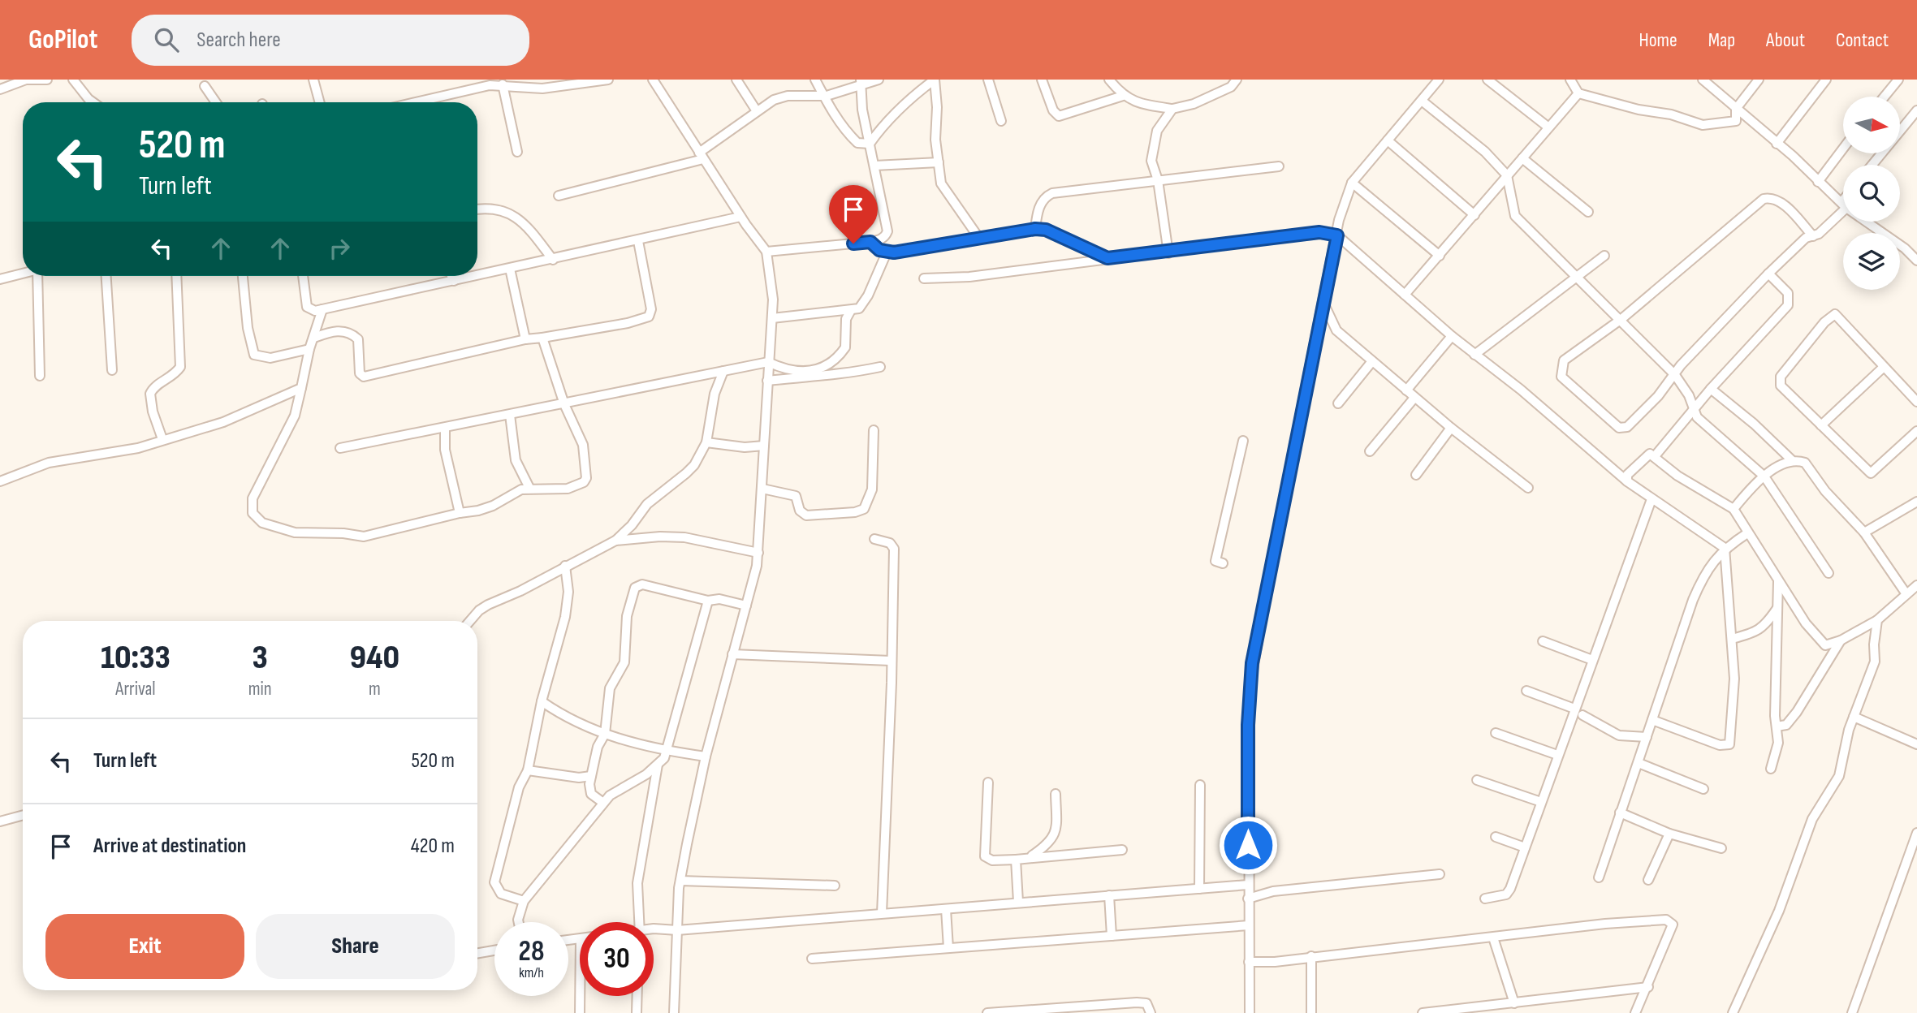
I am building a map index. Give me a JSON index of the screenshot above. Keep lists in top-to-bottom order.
{
  "north": "right",
  "page": {
    "header": "GoPilot",
    "search": "Search here",
    "nav": [
      "Home",
      "Map",
      "About",
      "Contact"
    ],
    "turn": ["520 m", "Turn left"],
    "eta": [
      "10:33",
      "Arrival",
      "3",
      "min",
      "940",
      "m"
    ],
    "list": [
      {
        "name": "Turn left",
        "value": "520 m"
      },
      {
        "name": "Arrive at destination",
        "value": "420 m"
      }
    ],
    "buttons": ["Exit", "Share"],
    "speed": "28 km/h",
    "limit": "30"
  }
}
